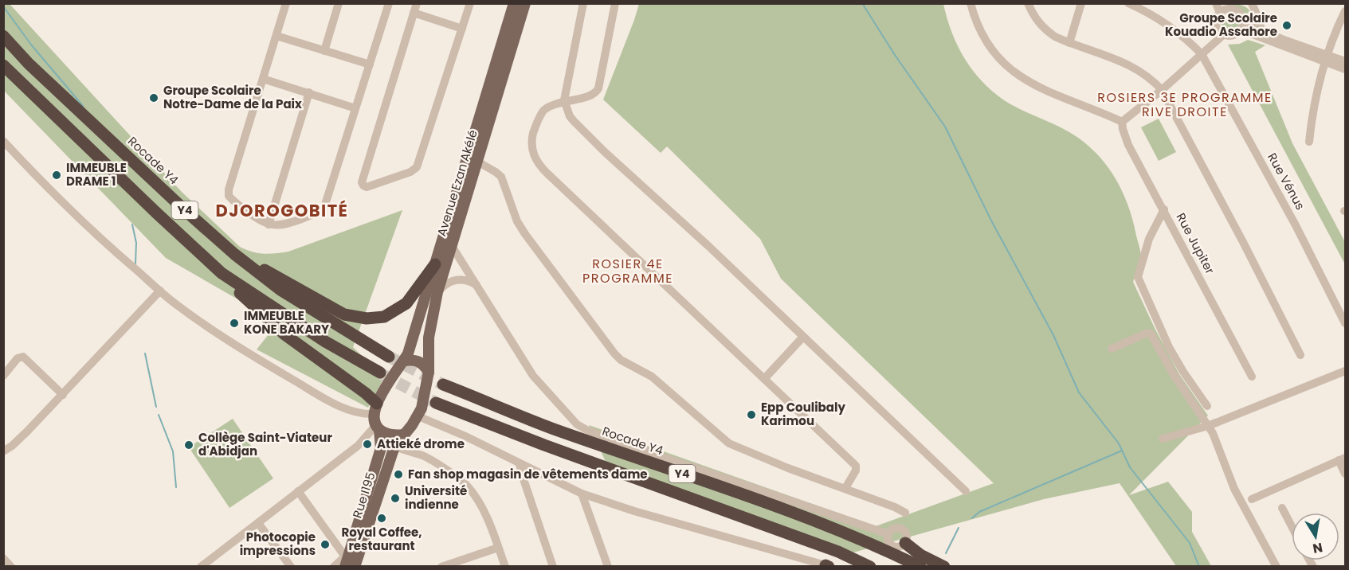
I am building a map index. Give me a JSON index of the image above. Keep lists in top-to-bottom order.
{
  "streets": {
    "highway": ["Rocade Y4", "Y4"],
    "main road": ["Avenue Ezan Akélé", "Rue I195"],
    "street": ["Rue Vénus", "Rue Jupiter"]
  },
  "crossings": [
    ["Avenue Ezan Akélé", "Rue I195"]
  ],
  "districts": ["ROSIERS 3E PROGRAMME RIVE DROITE", "DJOROGOBITÉ", "ROSIER 4E PROGRAMME"],
  "places": [
    "Groupe Scolaire Kouadio Assahore",
    "Groupe Scolaire Notre-Dame de la Paix",
    "IMMEUBLE DRAME 1",
    "IMMEUBLE KONE BAKARY",
    "Epp Coulibaly Karimou",
    "Attieké drome",
    "Collège Saint-Viateur d'Abidjan",
    "Fan shop magasin de vêtements dame",
    "Université indienne",
    "Royal Coffee, restaurant",
    "Photocopie impressions"
  ],
  "north": "bottom"
}
